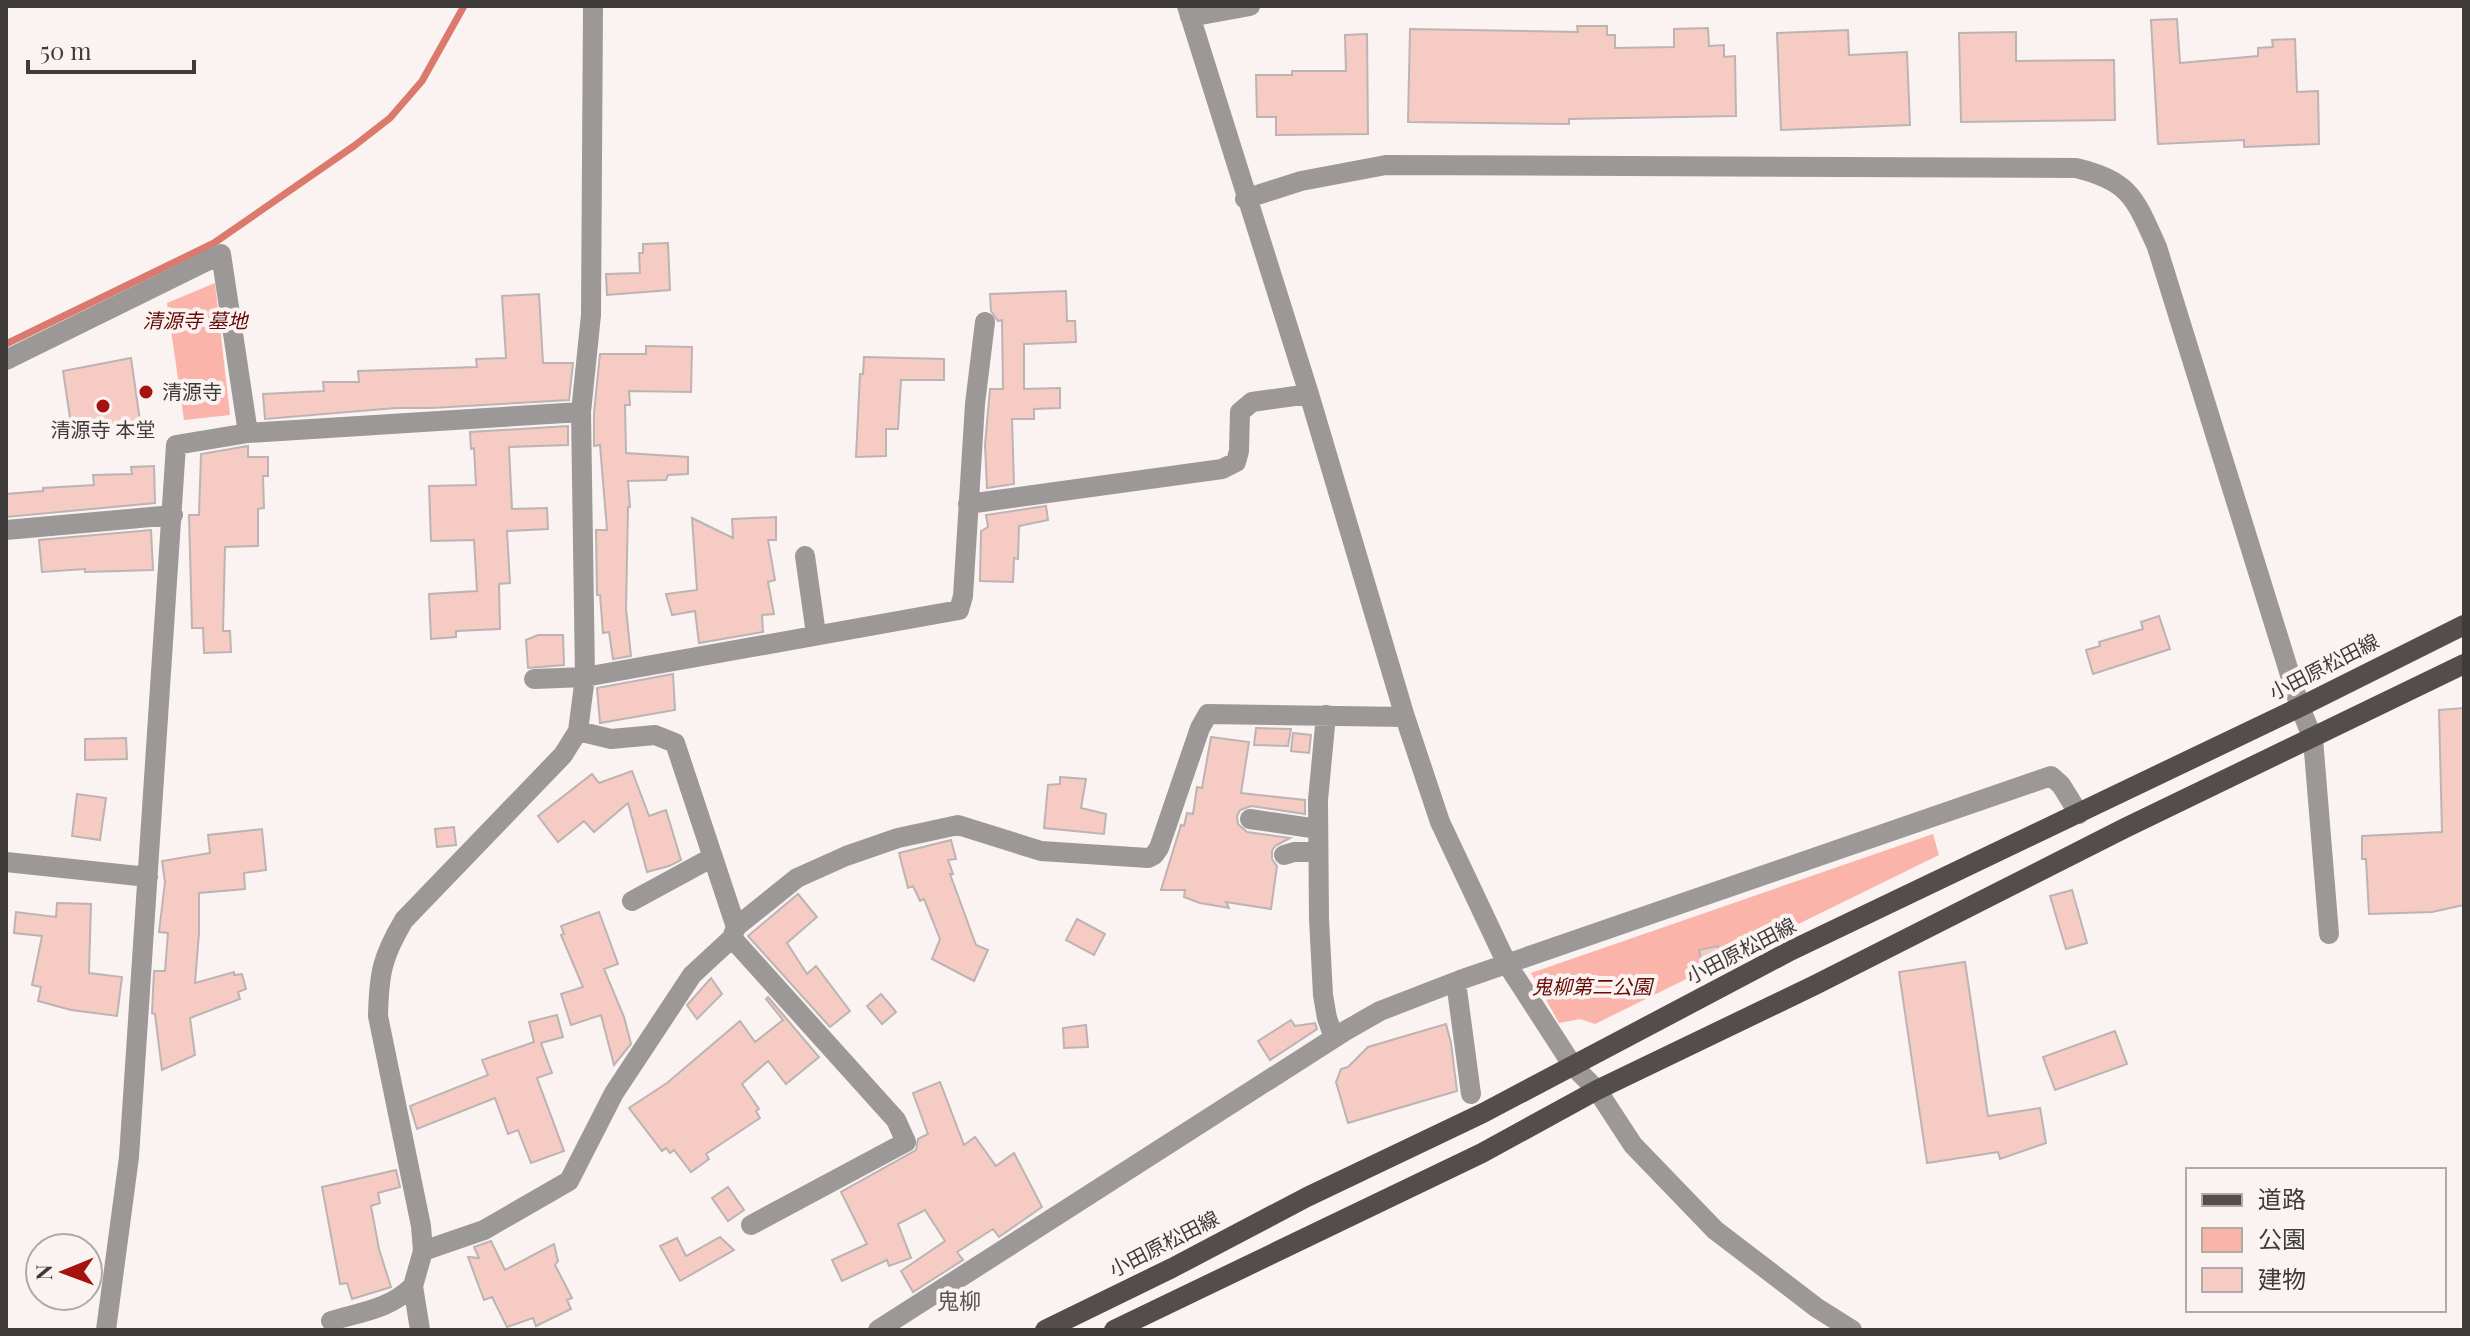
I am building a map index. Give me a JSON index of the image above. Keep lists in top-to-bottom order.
{
  "streets": {
    "main road": ["小田原松田線"]
  },
  "districts": ["鬼柳"],
  "parks": ["清源寺 墓地", "鬼柳第二公園"],
  "places": ["清源寺", "清源寺 本堂"],
  "legend": ["道路", "公園", "建物"],
  "scale_bar": "50 m",
  "north": "left"
}
